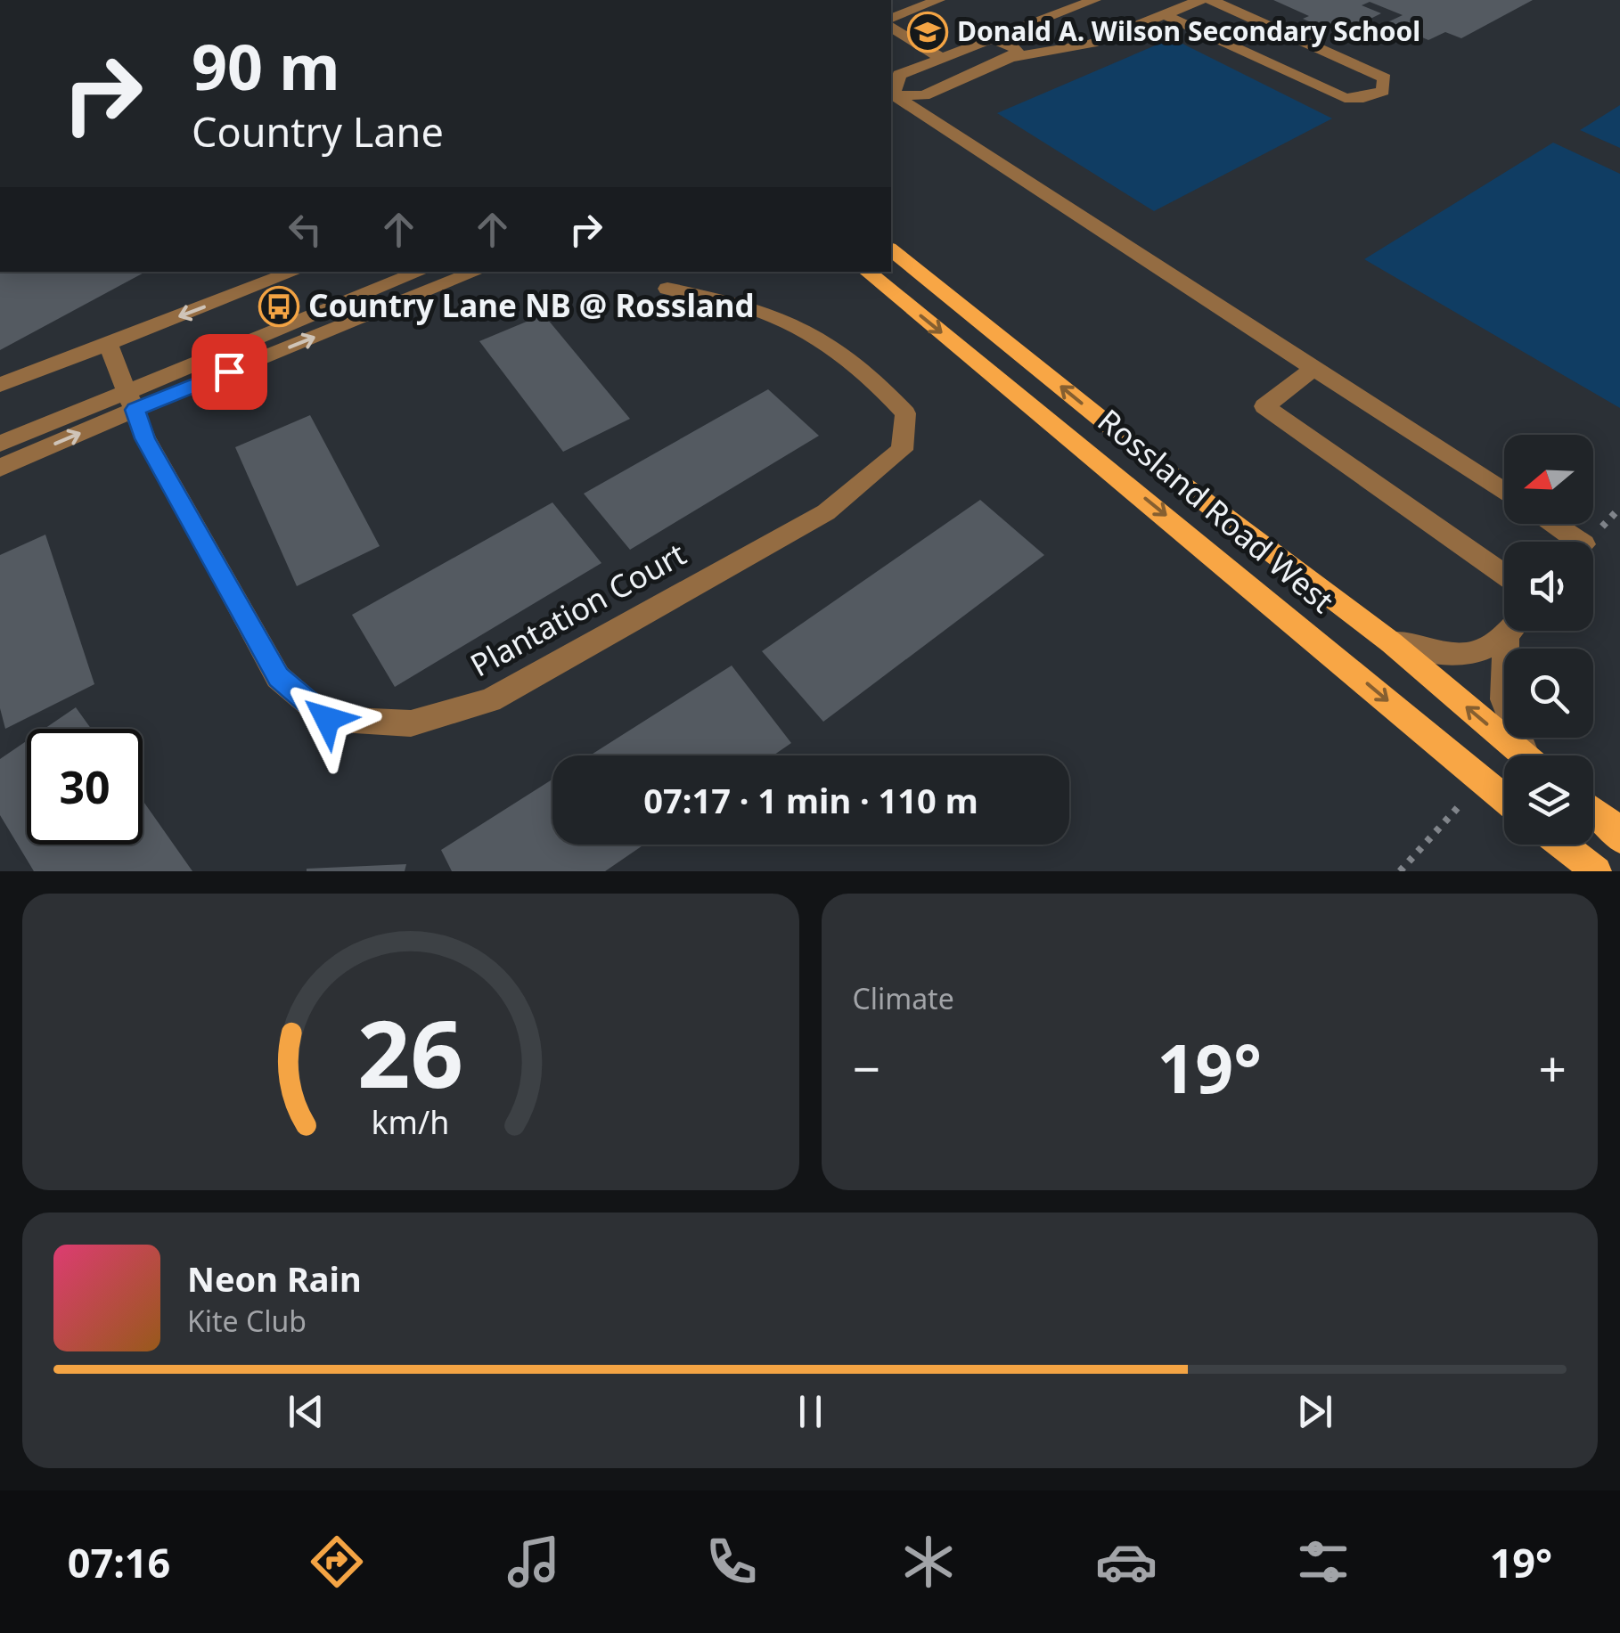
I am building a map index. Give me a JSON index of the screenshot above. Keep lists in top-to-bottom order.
{
  "streets": {
    "main road": ["Rossland Road West"],
    "street": ["Plantation Court"]
  },
  "places": {
    "school or university": ["Donald A. Wilson Secondary School"],
    "bus stop": ["Country Lane NB @ Rossland"]
  },
  "north": "left",
  "page": {
    "turn": ["90 m", "Country Lane"],
    "limit": "30",
    "trip": "07:17 · 1 min · 110 m",
    "tile": "Climate",
    "heat": ["−", "19°", "+"],
    "song": ["Neon Rain", "Kite Club"],
    "tabs": ["07:16", "19°"],
    "gauge": ["26", "km/h"]
  }
}
